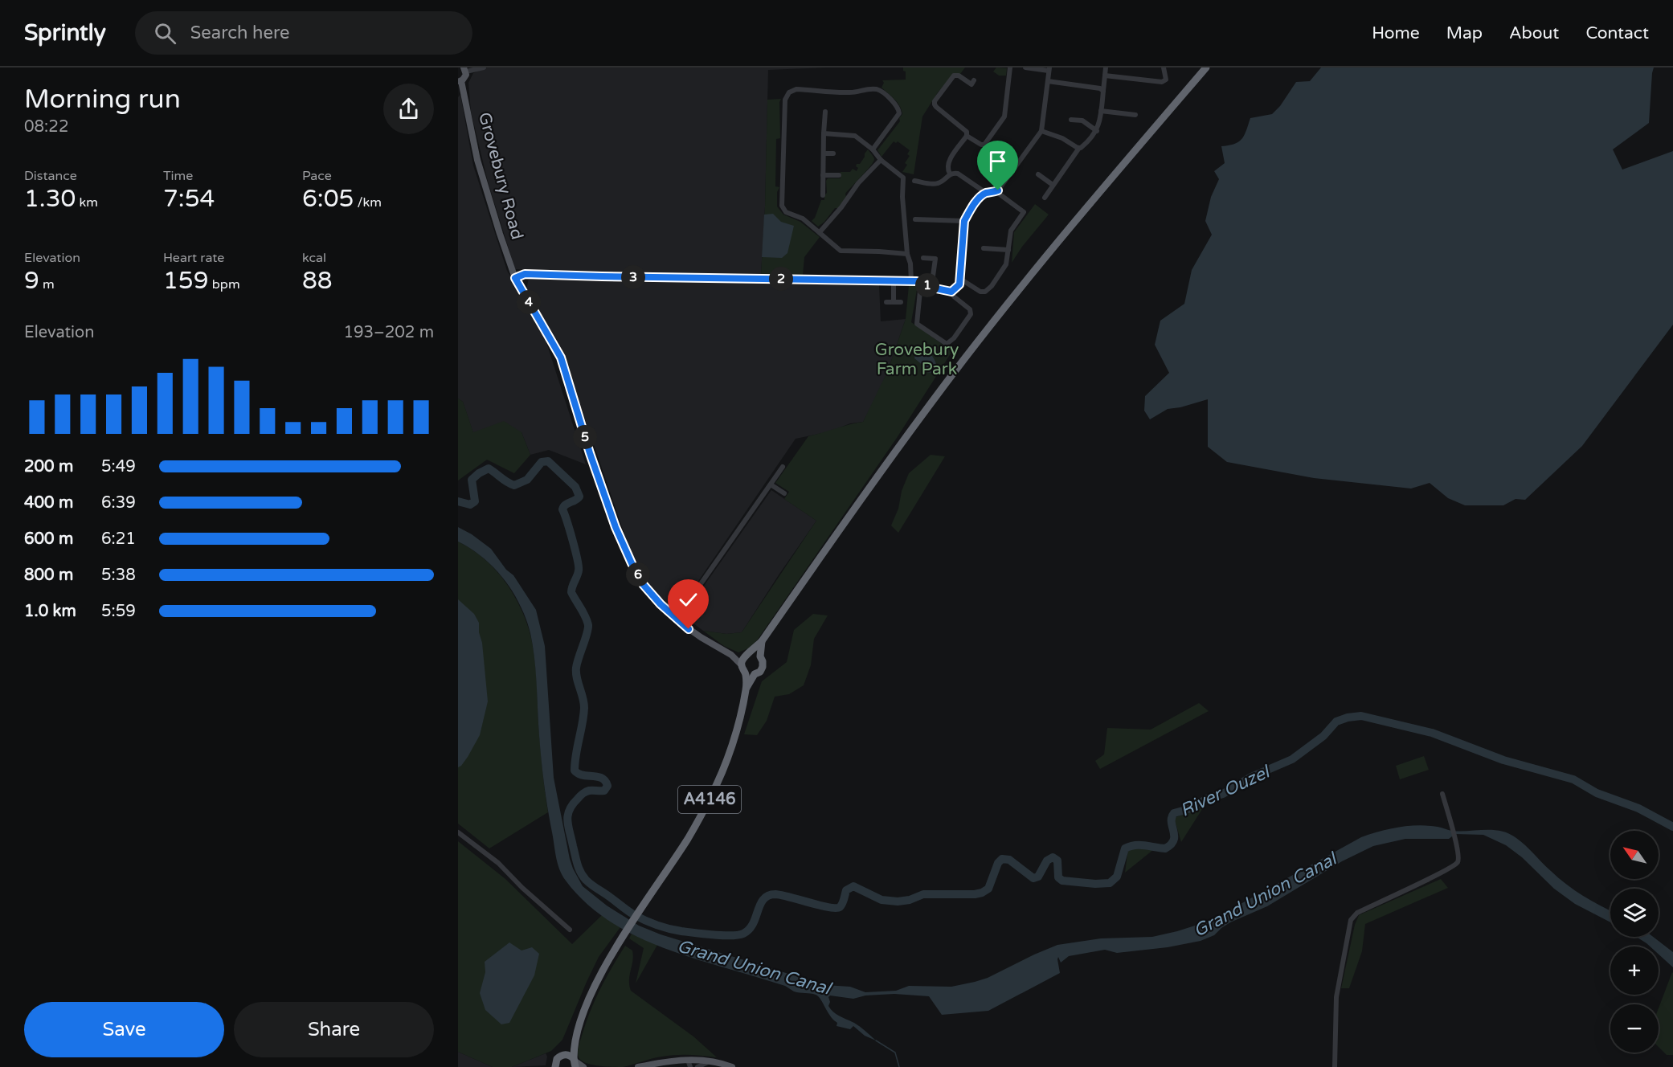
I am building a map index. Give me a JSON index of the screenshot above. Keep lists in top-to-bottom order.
{
  "streets": {
    "highway": ["A4146"],
    "main road": ["Grovebury Road"]
  },
  "crossings": [
    ["Grovebury Road", "A4146"]
  ],
  "water": ["River Ouzel", "Grand Union Canal"],
  "parks": ["Grovebury Farm Park"],
  "north": "top left",
  "page": {
    "header": "Sprintly",
    "search": "Search here",
    "nav": [
      "Home",
      "Map",
      "About",
      "Contact"
    ],
    "heading": ["Morning run", "08:22"],
    "stats": [
      ["Distance", "1.30 km"],
      ["Time", "7:54"],
      ["Pace", "6:05 /km"],
      ["Elevation", "9 m"],
      ["Heart rate", "159 bpm"],
      ["kcal", "88"]
    ],
    "pins": [
      "3",
      "2",
      "1",
      "4",
      "5",
      "6"
    ],
    "chart": ["Elevation", "193–202 m"],
    "list": [
      {
        "name": "200 m",
        "note": "5:49"
      },
      {
        "name": "400 m",
        "note": "6:39"
      },
      {
        "name": "600 m",
        "note": "6:21"
      },
      {
        "name": "800 m",
        "note": "5:38"
      },
      {
        "name": "1.0 km",
        "note": "5:59"
      }
    ],
    "map_buttons": ["+", "−"],
    "buttons": ["Save", "Share"]
  }
}
